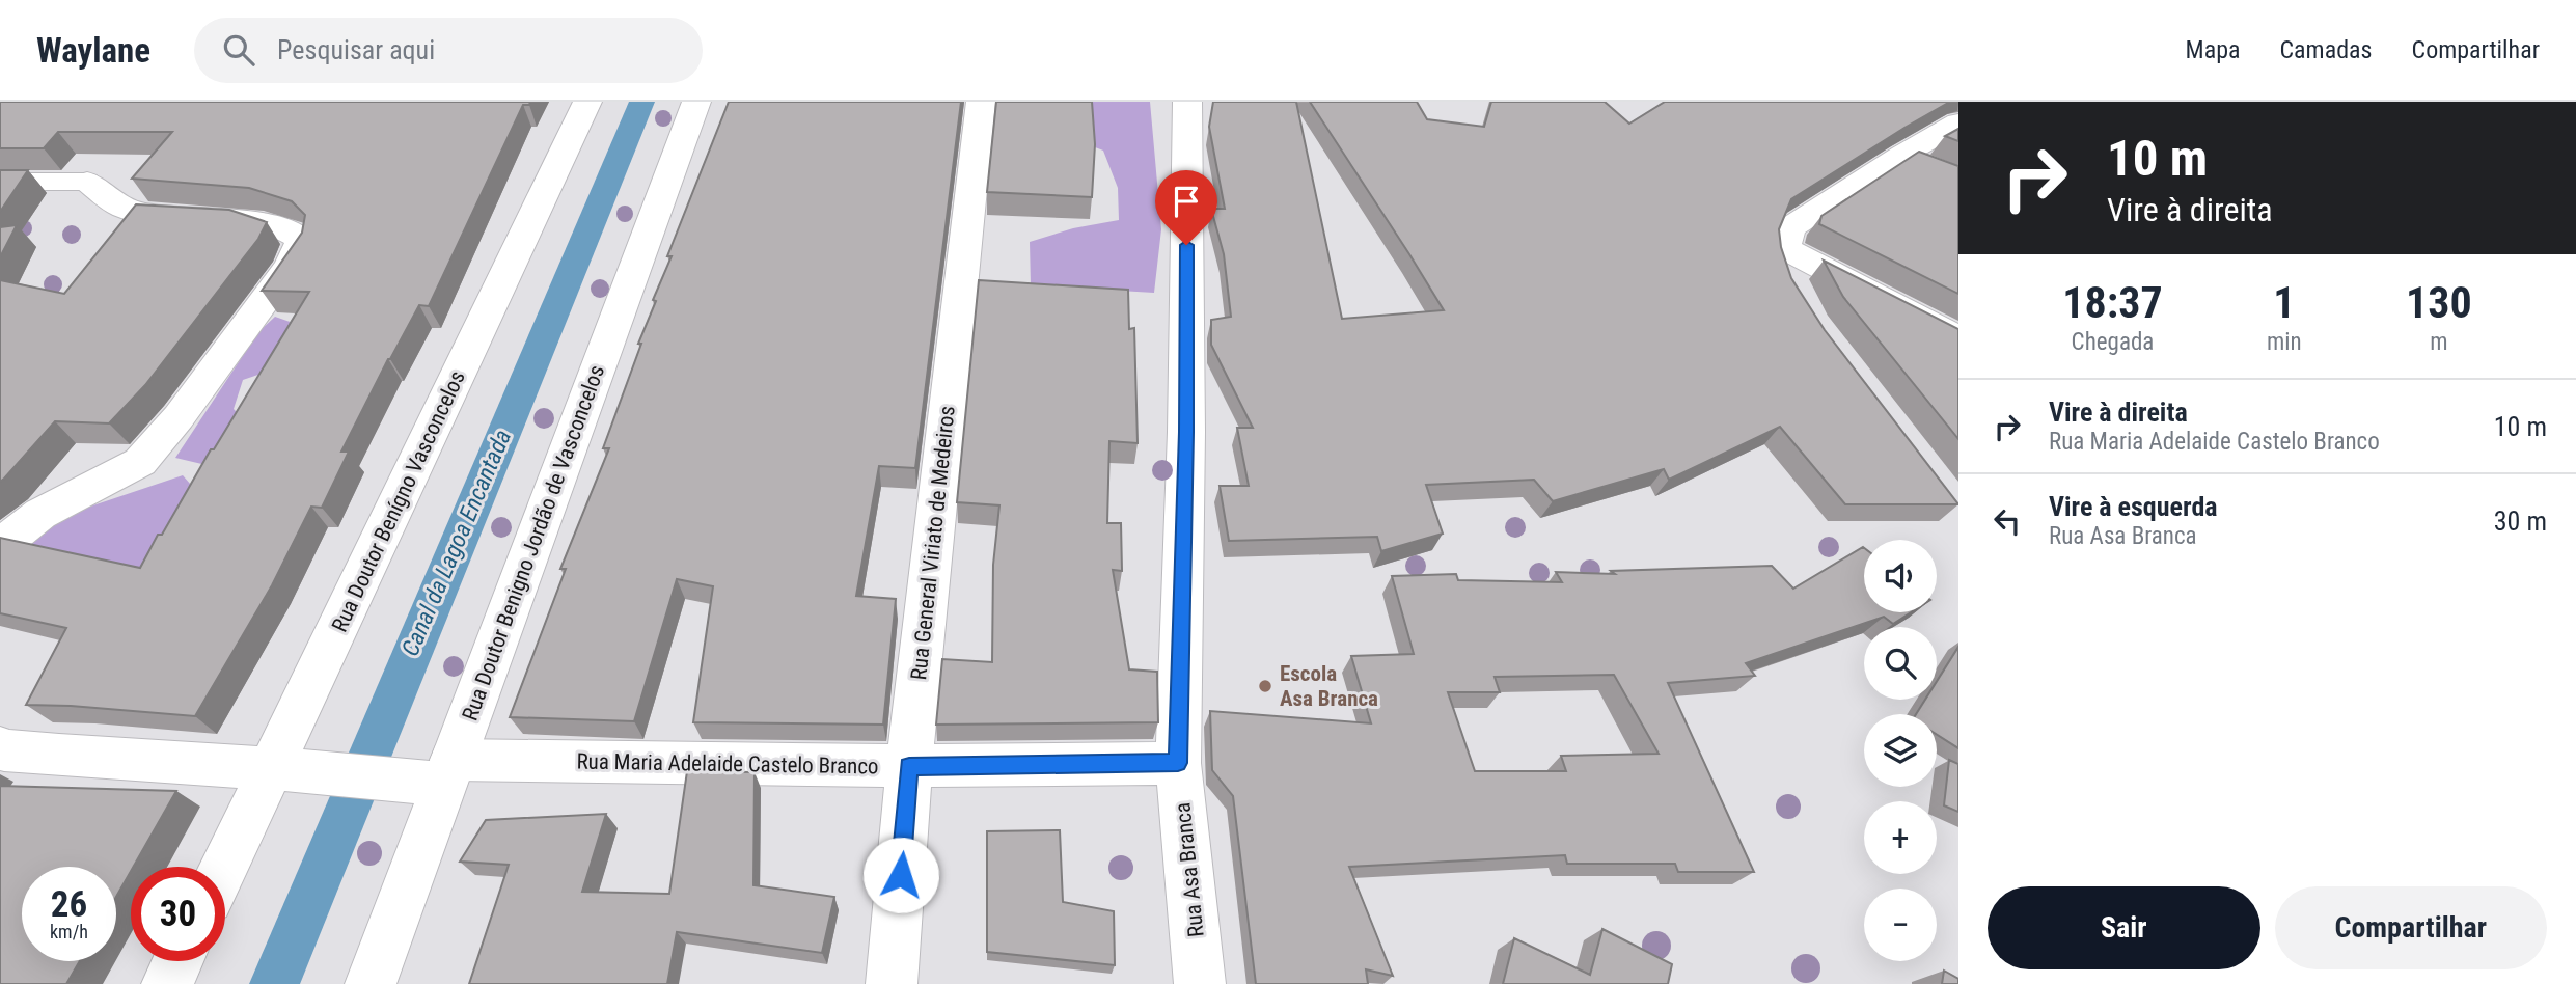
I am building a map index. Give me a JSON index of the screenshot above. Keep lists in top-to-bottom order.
{
  "streets": {
    "street": [
      "Rua Doutor Benígno Vasconcelos",
      "Rua Doutor Benigno Jordão de Vasconcelos",
      "Rua General Viriato de Medeiros",
      "Rua Maria Adelaide Castelo Branco",
      "Rua Asa Branca"
    ]
  },
  "crossings": [
    ["Rua Doutor Benígno Vasconcelos", "Rua Maria Adelaide Castelo Branco"],
    ["Rua Doutor Benigno Jordão de Vasconcelos", "Rua Maria Adelaide Castelo Branco"],
    ["Rua General Viriato de Medeiros", "Rua Maria Adelaide Castelo Branco"],
    ["Rua Maria Adelaide Castelo Branco", "Rua Asa Branca"]
  ],
  "water": ["Canal da Lagoa Encantada"],
  "places": ["Escola Asa Branca"],
  "page": {
    "header": "Waylane",
    "search": "Pesquisar aqui",
    "nav": ["Mapa", "Camadas", "Compartilhar"],
    "turn": ["10 m", "Vire à direita"],
    "eta": [
      "18:37",
      "Chegada",
      "1",
      "min",
      "130",
      "m"
    ],
    "list": [
      {
        "name": "Vire à direita",
        "note": "Rua Maria Adelaide Castelo Branco",
        "value": "10 m"
      },
      {
        "name": "Vire à esquerda",
        "note": "Rua Asa Branca",
        "value": "30 m"
      }
    ],
    "map_buttons": ["+", "−"],
    "speed": "26 km/h",
    "limit": "30",
    "buttons": ["Sair", "Compartilhar"]
  }
}
